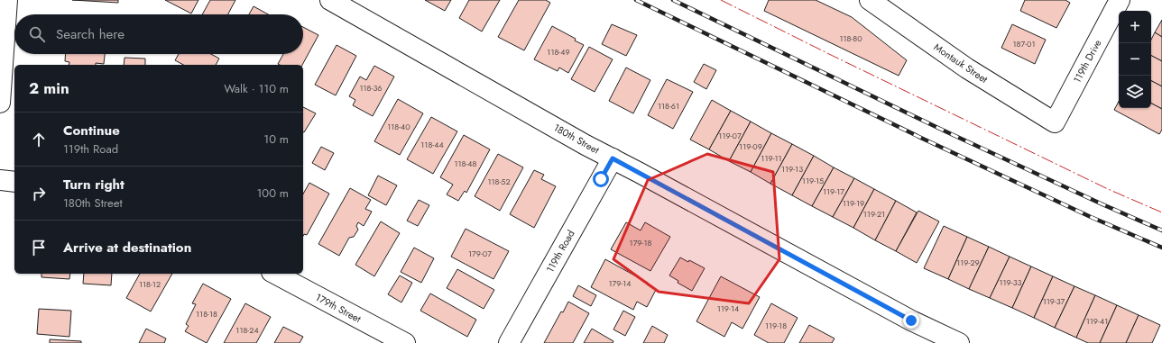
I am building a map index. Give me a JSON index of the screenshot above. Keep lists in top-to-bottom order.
{
  "streets": {
    "street": [
      "119th Drive",
      "Montauk Street",
      "180th Street",
      "119th Road",
      "179th Street"
    ]
  },
  "crossings": [
    ["119th Drive", "Montauk Street"],
    ["180th Street", "119th Road"]
  ],
  "house_numbers": [
    "118-80",
    "187-01",
    "118-49",
    "118-36",
    "118-61",
    "118-40",
    "119-07",
    "118-44",
    "119-09",
    "119-11",
    "118-48",
    "119-13",
    "119-15",
    "118-52",
    "119-17",
    "119-19",
    "119-21",
    "179-18",
    "179-07",
    "119-29",
    "119-33",
    "179-14",
    "118-12",
    "119-37",
    "119-14",
    "118-18",
    "119-41",
    "119-18",
    "118-24"
  ],
  "page": {
    "map_buttons": ["+", "−"],
    "search": "Search here",
    "heading": ["2 min", "Walk · 110 m"],
    "list": [
      ["Continue", "119th Road", "10 m"],
      ["Turn right", "180th Street", "100 m"],
      "Arrive at destination"
    ]
  }
}
